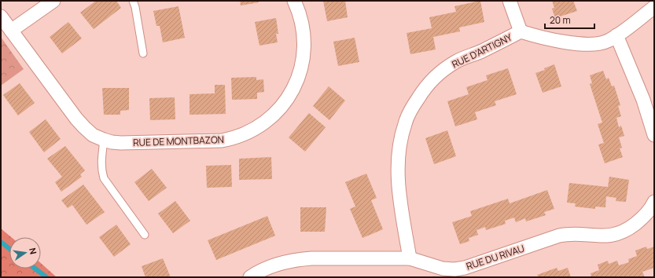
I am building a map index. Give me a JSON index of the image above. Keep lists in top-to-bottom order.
{
  "streets": {
    "street": ["RUE D'ARTIGNY", "RUE DE MONTBAZON", "RUE DU RIVAU"]
  },
  "crossings": [
    ["RUE D'ARTIGNY", "RUE DU RIVAU"]
  ],
  "scale_bar": "20 m",
  "north": "right"
}
